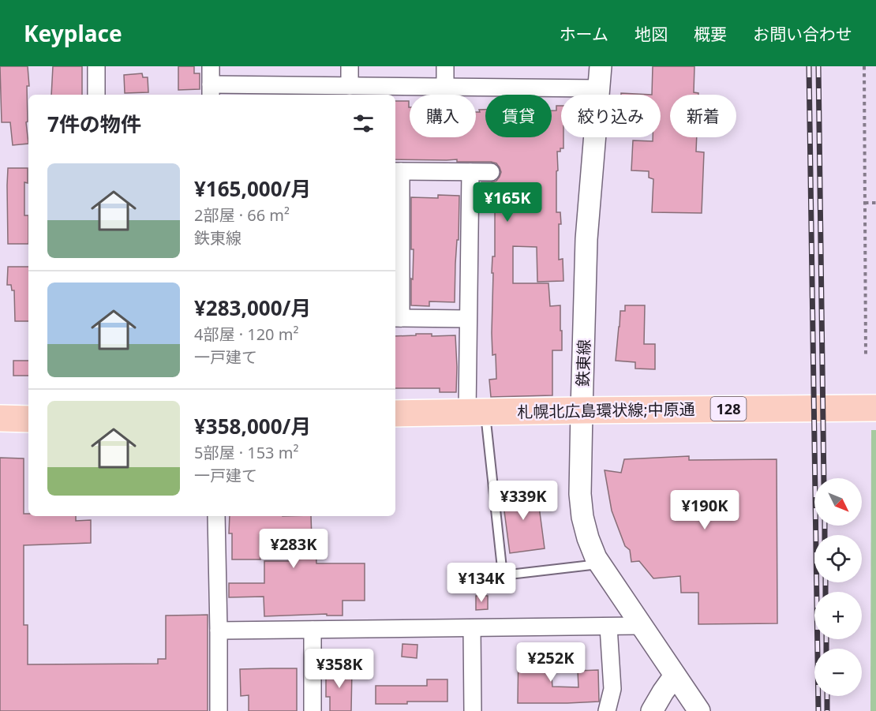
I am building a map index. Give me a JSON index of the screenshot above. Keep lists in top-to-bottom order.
{
  "streets": {
    "main road": ["128", "札幌北広島環状線;中原通"],
    "street": ["鉄東線"]
  },
  "crossings": [
    ["鉄東線", "札幌北広島環状線;中原通"]
  ],
  "north": "bottom right",
  "page": {
    "header": "Keyplace",
    "nav": [
      "ホーム",
      "地図",
      "概要",
      "お問い合わせ"
    ],
    "chip": [
      "購入",
      "賃貸",
      "絞り込み",
      "新着"
    ],
    "heading": "7件の物件",
    "list": [
      {
        "name": "¥165,000/月",
        "note": "2部屋 · 66 m² · 鉄東線"
      },
      {
        "name": "¥283,000/月",
        "note": "4部屋 · 120 m² · 一戸建て"
      },
      {
        "name": "¥358,000/月",
        "note": "5部屋 · 153 m² · 一戸建て"
      }
    ],
    "price": [
      "¥165K",
      "¥339K",
      "¥190K",
      "¥283K",
      "¥134K",
      "¥252K",
      "¥358K"
    ],
    "map_buttons": ["+", "−"]
  }
}
